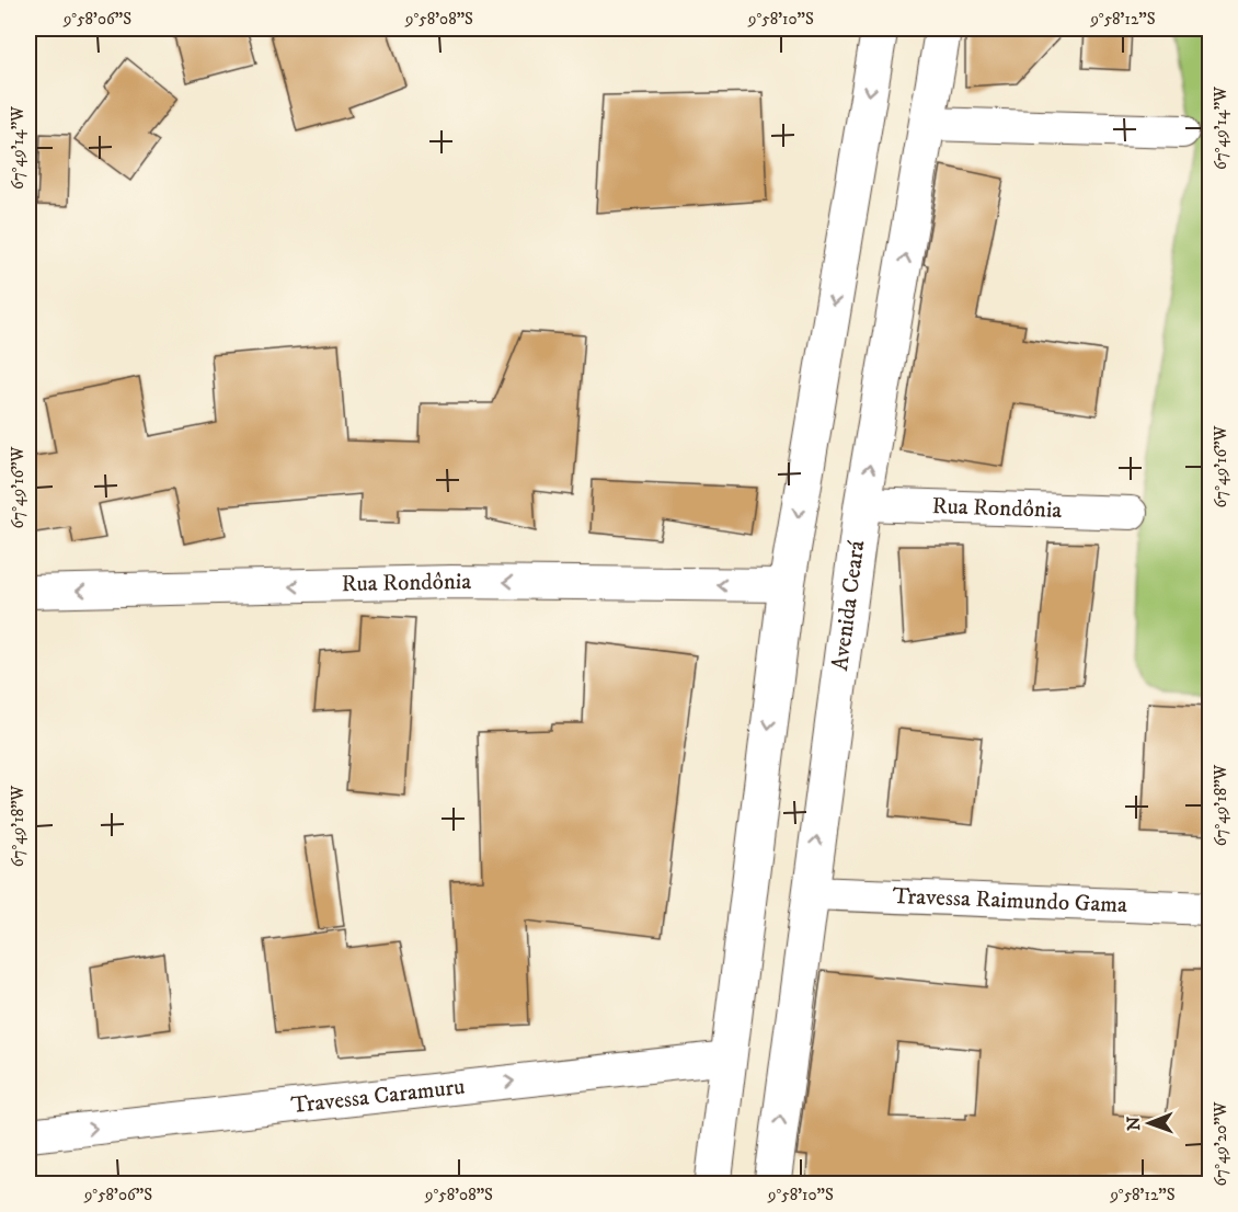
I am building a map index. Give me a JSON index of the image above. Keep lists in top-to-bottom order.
{
  "streets": {
    "main road": ["Avenida Ceará"],
    "street": ["Rua Rondônia", "Travessa Raimundo Gama", "Travessa Caramuru"]
  },
  "crossings": [
    ["Rua Rondônia", "Avenida Ceará"],
    ["Avenida Ceará", "Travessa Raimundo Gama"]
  ],
  "one_way": ["Rua Rondônia", "Travessa Caramuru"],
  "north": "left",
  "coordinates": [
    "9°58'06\"S",
    "9°58'08\"S",
    "9°58'10\"S",
    "9°58'12\"S",
    "67°49'14\"W",
    "67°49'16\"W",
    "67°49'18\"W",
    "67°49'20\"W"
  ]
}
